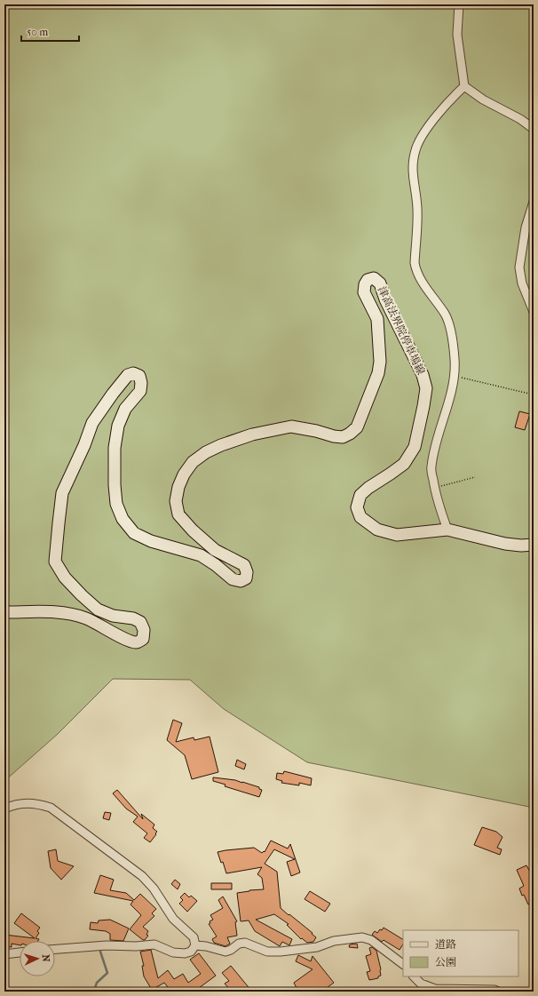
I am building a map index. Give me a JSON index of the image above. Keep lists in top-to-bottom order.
{
  "streets": {
    "main road": ["津高法界院停車場線"]
  },
  "legend": ["道路", "公園"],
  "scale_bar": "50 m",
  "north": "right"
}
